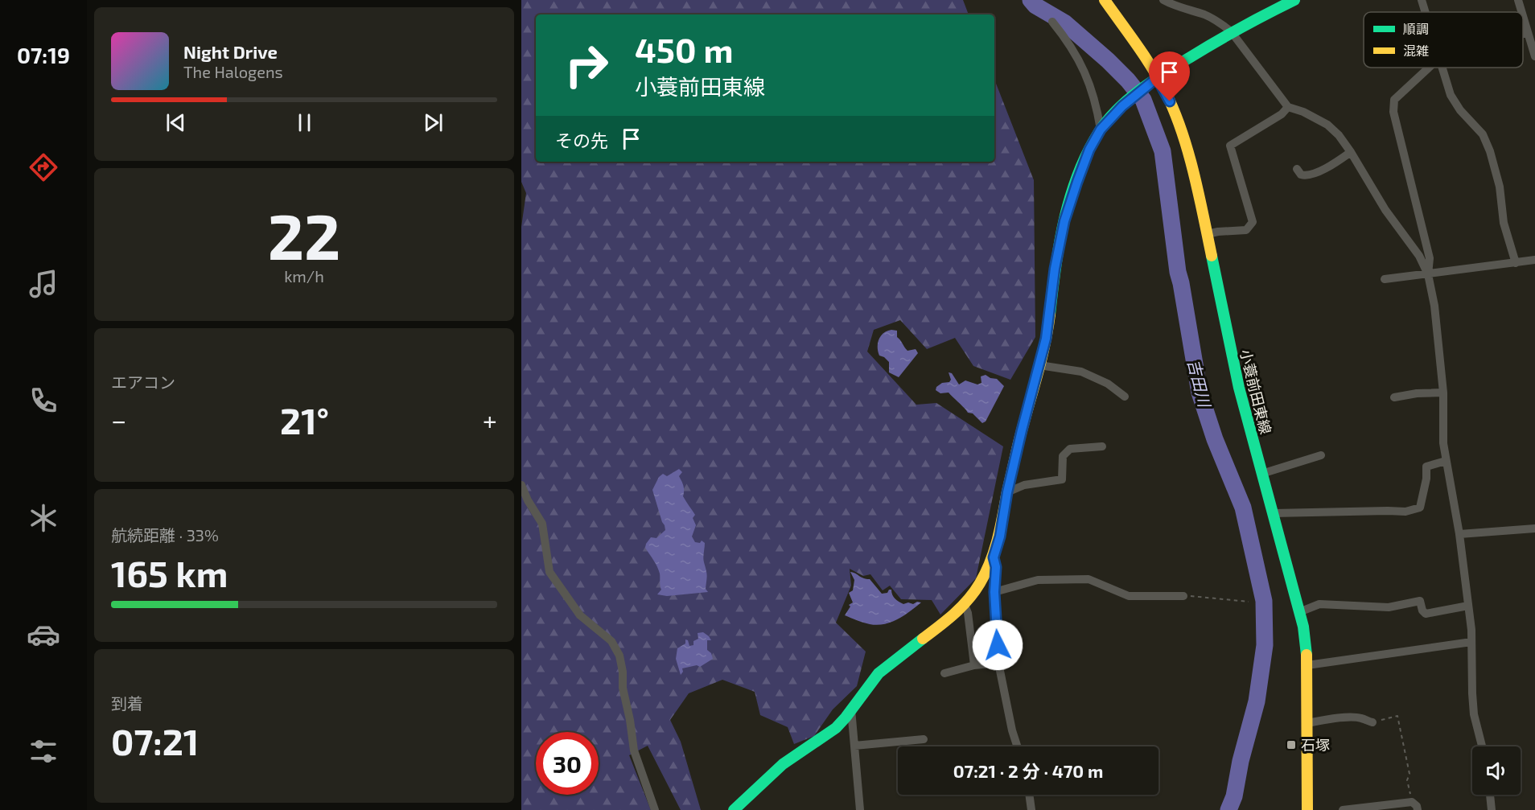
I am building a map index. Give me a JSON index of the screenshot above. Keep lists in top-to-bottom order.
{
  "streets": {
    "street": ["小蓑前田東線"]
  },
  "water": ["吉田川"],
  "places": {
    "transit": ["石塚"]
  },
  "legend": ["順調", "混雑"],
  "page": {
    "tabs": "07:19",
    "turn": ["450 m", "小蓑前田東線"],
    "song": ["Night Drive", "The Halogens"],
    "then": "その先",
    "tile": [
      ["22", "km/h"],
      "エアコン",
      ["航続距離 · 33%", "165 km"],
      ["到着", "07:21"]
    ],
    "heat": ["−", "21°", "+"],
    "limit": "30",
    "trip": "07:21 · 2 分 · 470 m"
  }
}
